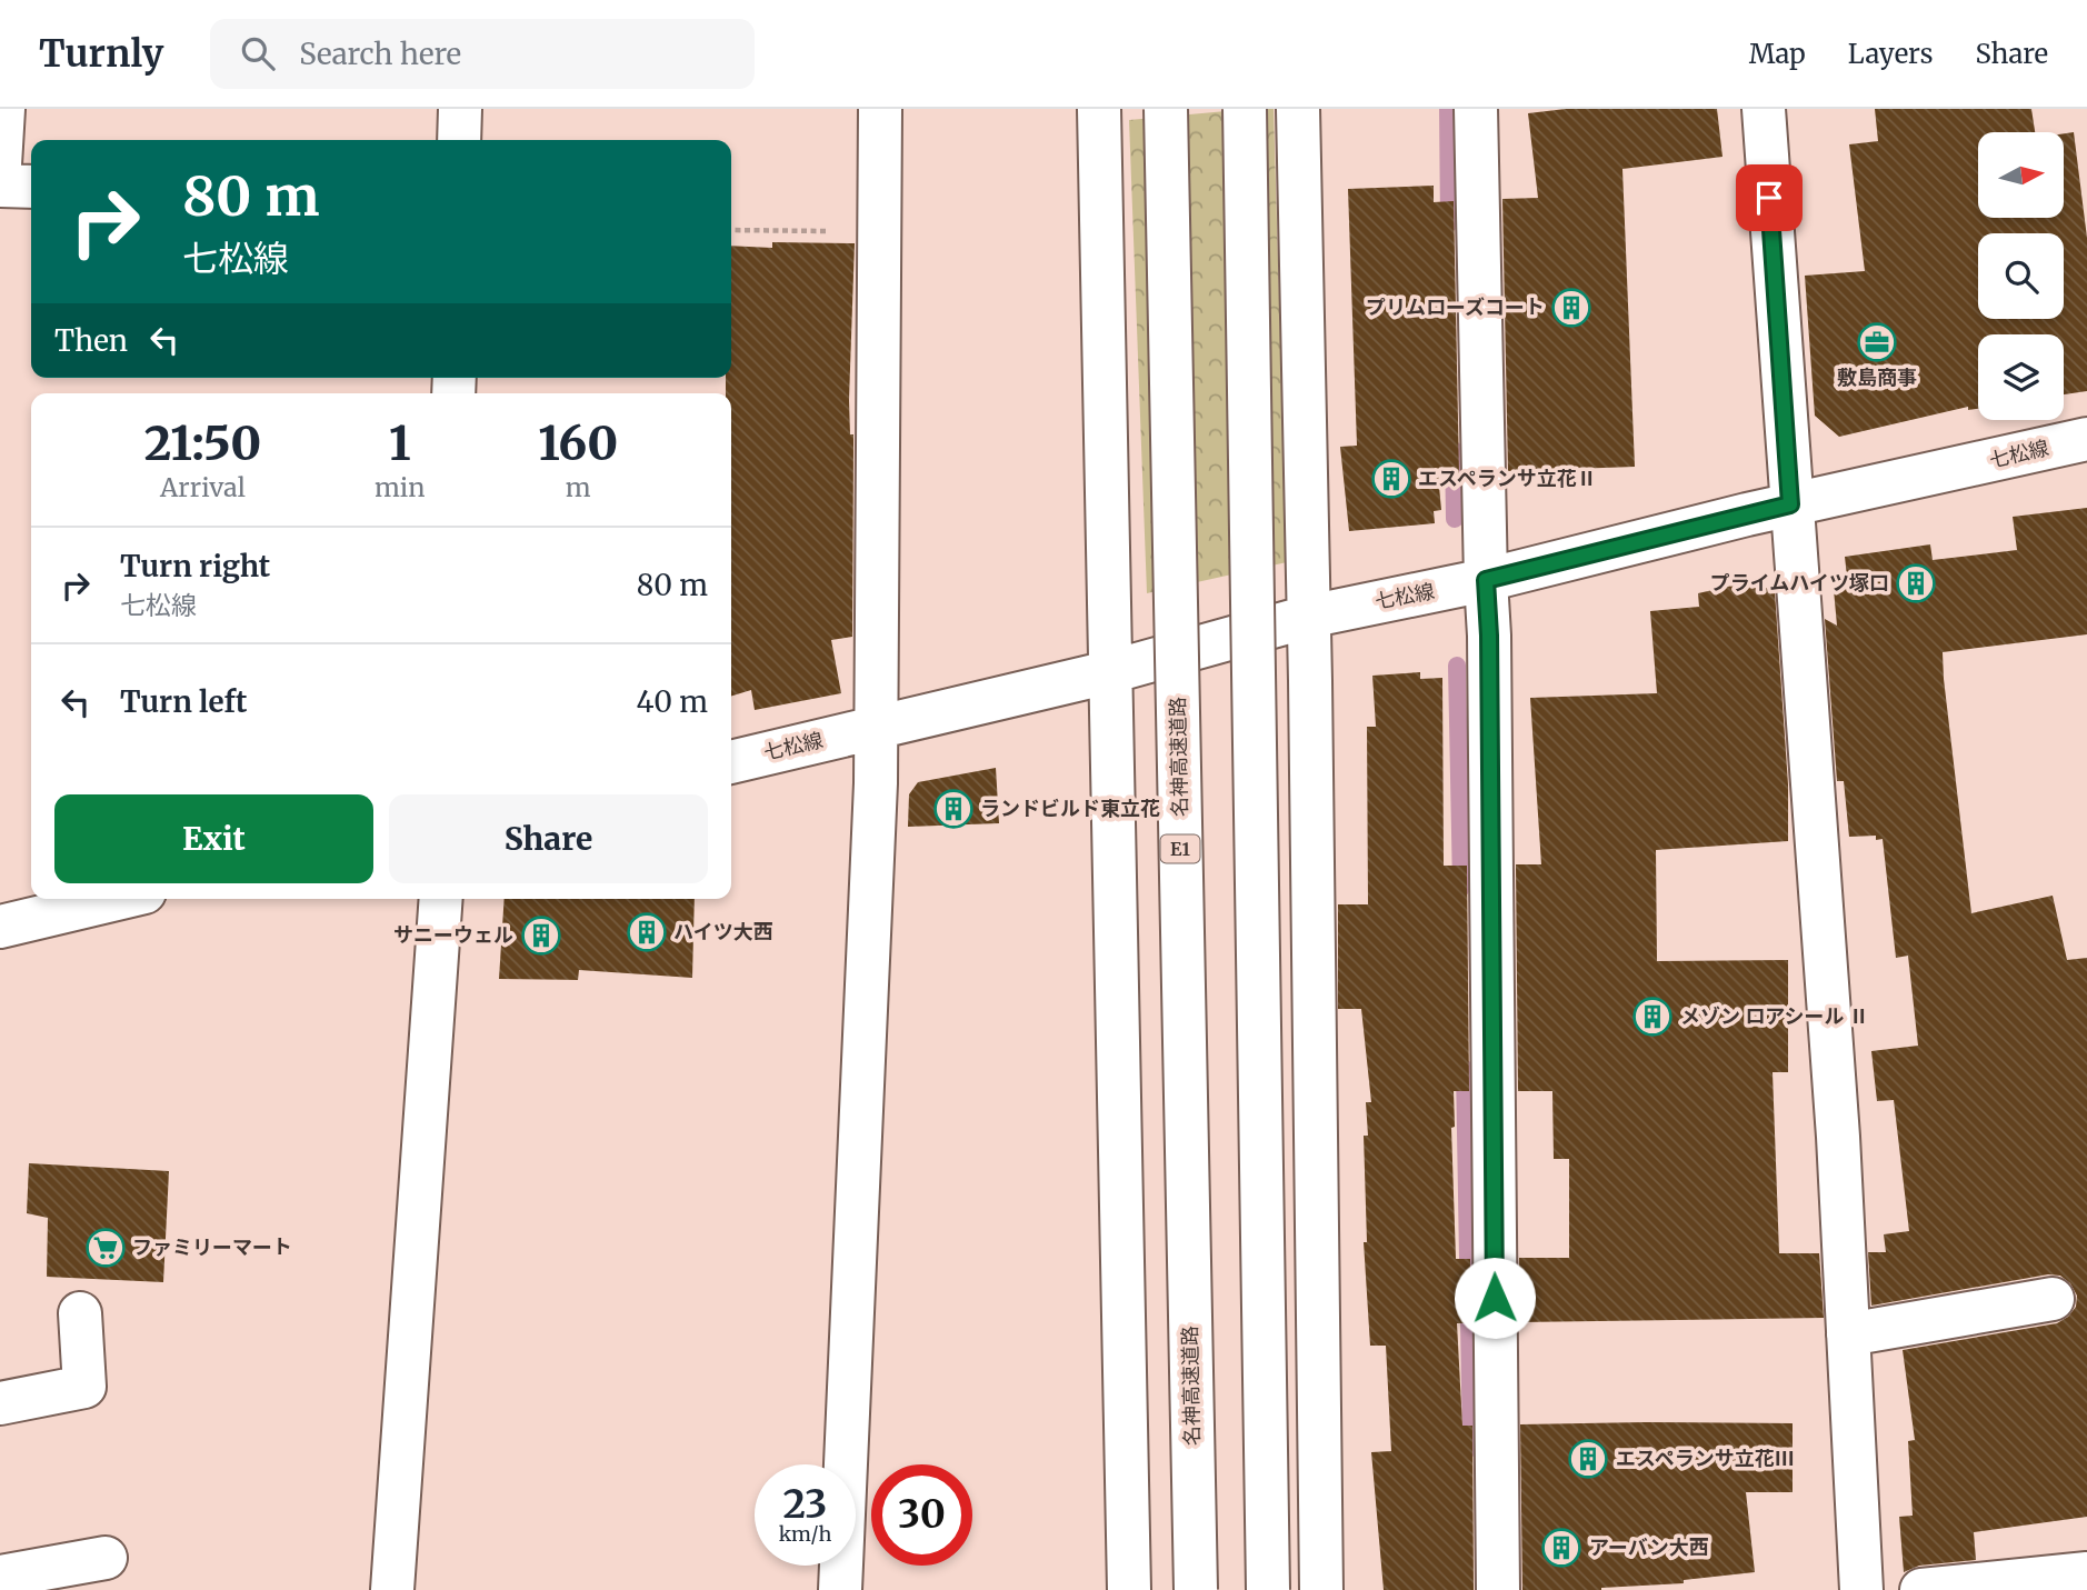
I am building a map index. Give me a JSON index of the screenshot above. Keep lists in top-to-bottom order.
{
  "streets": {
    "main road": ["七松線", "名神高速道路", "E1"]
  },
  "places": {
    "building": [
      "プリムローズコート",
      "エスペランサ立花Ⅱ",
      "プライムハイツ塚口",
      "ランドビルド東立花",
      "ハイツ大西",
      "サニーウェル",
      "メゾン ロアシール Ⅱ",
      "エスペランサ立花Ⅲ",
      "アーバン大西"
    ],
    "office": ["敷島商事"],
    "supermarket": ["ファミリーマート"]
  },
  "north": "right",
  "page": {
    "header": "Turnly",
    "search": "Search here",
    "nav": ["Map", "Layers", "Share"],
    "turn": ["80 m", "七松線"],
    "then": "Then",
    "eta": [
      "21:50",
      "Arrival",
      "1",
      "min",
      "160",
      "m"
    ],
    "list": [
      {
        "name": "Turn right",
        "note": "七松線",
        "value": "80 m"
      },
      {
        "name": "Turn left",
        "value": "40 m"
      }
    ],
    "buttons": ["Exit", "Share"],
    "speed": "23 km/h",
    "limit": "30"
  }
}
